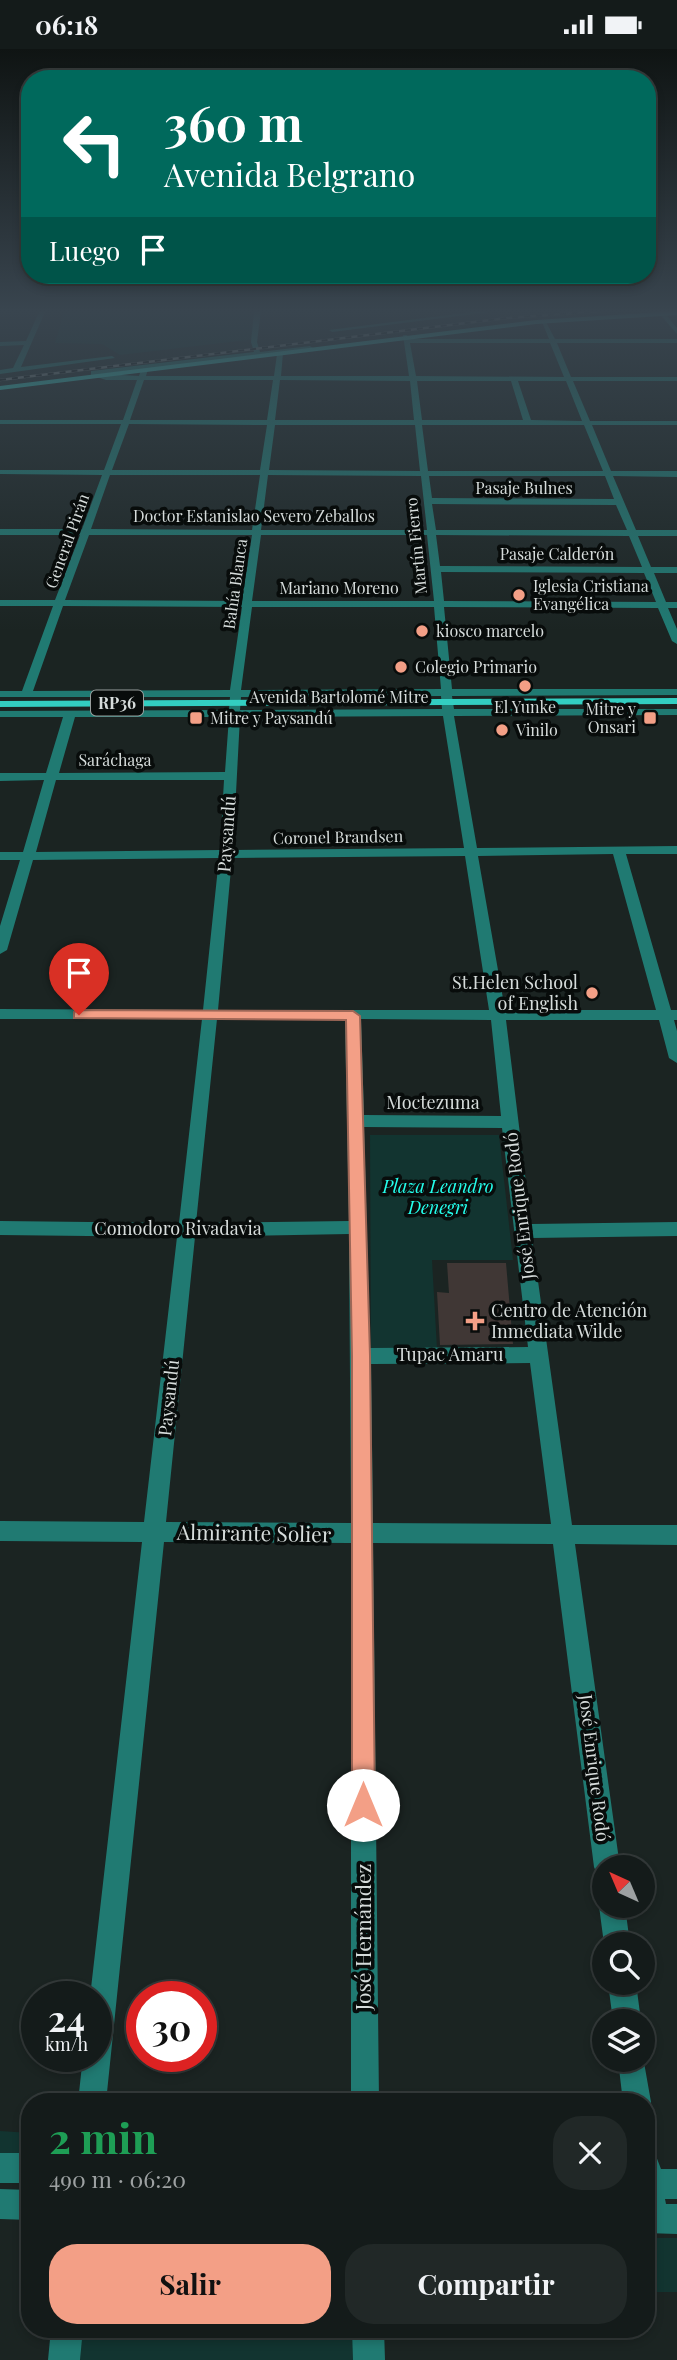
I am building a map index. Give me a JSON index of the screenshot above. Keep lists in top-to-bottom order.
{
  "streets": {
    "main road": ["Avenida Bartolomé Mitre", "RP36"],
    "street": [
      "Pasaje Bulnes",
      "Doctor Estanislao Severo Zeballos",
      "General Pirán",
      "Martín Fierro",
      "Pasaje Calderón",
      "Bahía Blanca",
      "Mariano Moreno",
      "Saráchaga",
      "Paysandú",
      "Coronel Brandsen",
      "Moctezuma",
      "José Enrique Rodó",
      "Comodoro Rivadavia",
      "Tupac Amaru",
      "Almirante Solier",
      "José Hernández"
    ]
  },
  "crossings": [
    ["Pasaje Bulnes", "Martín Fierro"],
    ["Doctor Estanislao Severo Zeballos", "General Pirán"],
    ["Doctor Estanislao Severo Zeballos", "Martín Fierro"],
    ["Doctor Estanislao Severo Zeballos", "Bahía Blanca"],
    ["General Pirán", "Mariano Moreno"],
    ["General Pirán", "Avenida Bartolomé Mitre"],
    ["Martín Fierro", "Pasaje Calderón"],
    ["Martín Fierro", "Mariano Moreno"],
    ["Martín Fierro", "Avenida Bartolomé Mitre"],
    ["Martín Fierro", "José Enrique Rodó"],
    ["Bahía Blanca", "Mariano Moreno"],
    ["Bahía Blanca", "Avenida Bartolomé Mitre"],
    ["Bahía Blanca", "Paysandú"],
    ["Avenida Bartolomé Mitre", "Paysandú"],
    ["Avenida Bartolomé Mitre", "José Enrique Rodó"],
    ["Saráchaga", "Paysandú"],
    ["Paysandú", "Coronel Brandsen"],
    ["Paysandú", "Comodoro Rivadavia"],
    ["Paysandú", "Almirante Solier"],
    ["Coronel Brandsen", "José Enrique Rodó"],
    ["Moctezuma", "José Enrique Rodó"],
    ["Moctezuma", "José Hernández"],
    ["José Enrique Rodó", "Tupac Amaru"],
    ["José Enrique Rodó", "Almirante Solier"],
    ["Comodoro Rivadavia", "José Hernández"],
    ["Tupac Amaru", "José Hernández"],
    ["Almirante Solier", "José Hernández"]
  ],
  "parks": ["Plaza Leandro Denegri"],
  "places": {
    "other": [
      "Iglesia Cristiana Evangélica",
      "kiosco marcelo",
      "Colegio Primario",
      "El Yunke",
      "Vinilo",
      "St.Helen School of English"
    ],
    "transit": ["Mitre y Paysandú", "Mitre y Onsari"],
    "health": ["Centro de Atención Inmediata Wilde"]
  },
  "north": "top left",
  "page": {
    "status": "06:18",
    "turn": ["360 m", "Avenida Belgrano"],
    "then": "Luego",
    "speed": "24 km/h",
    "limit": "30",
    "heading": ["2 min", "490 m · 06:20"],
    "buttons": ["Salir", "Compartir"]
  }
}
